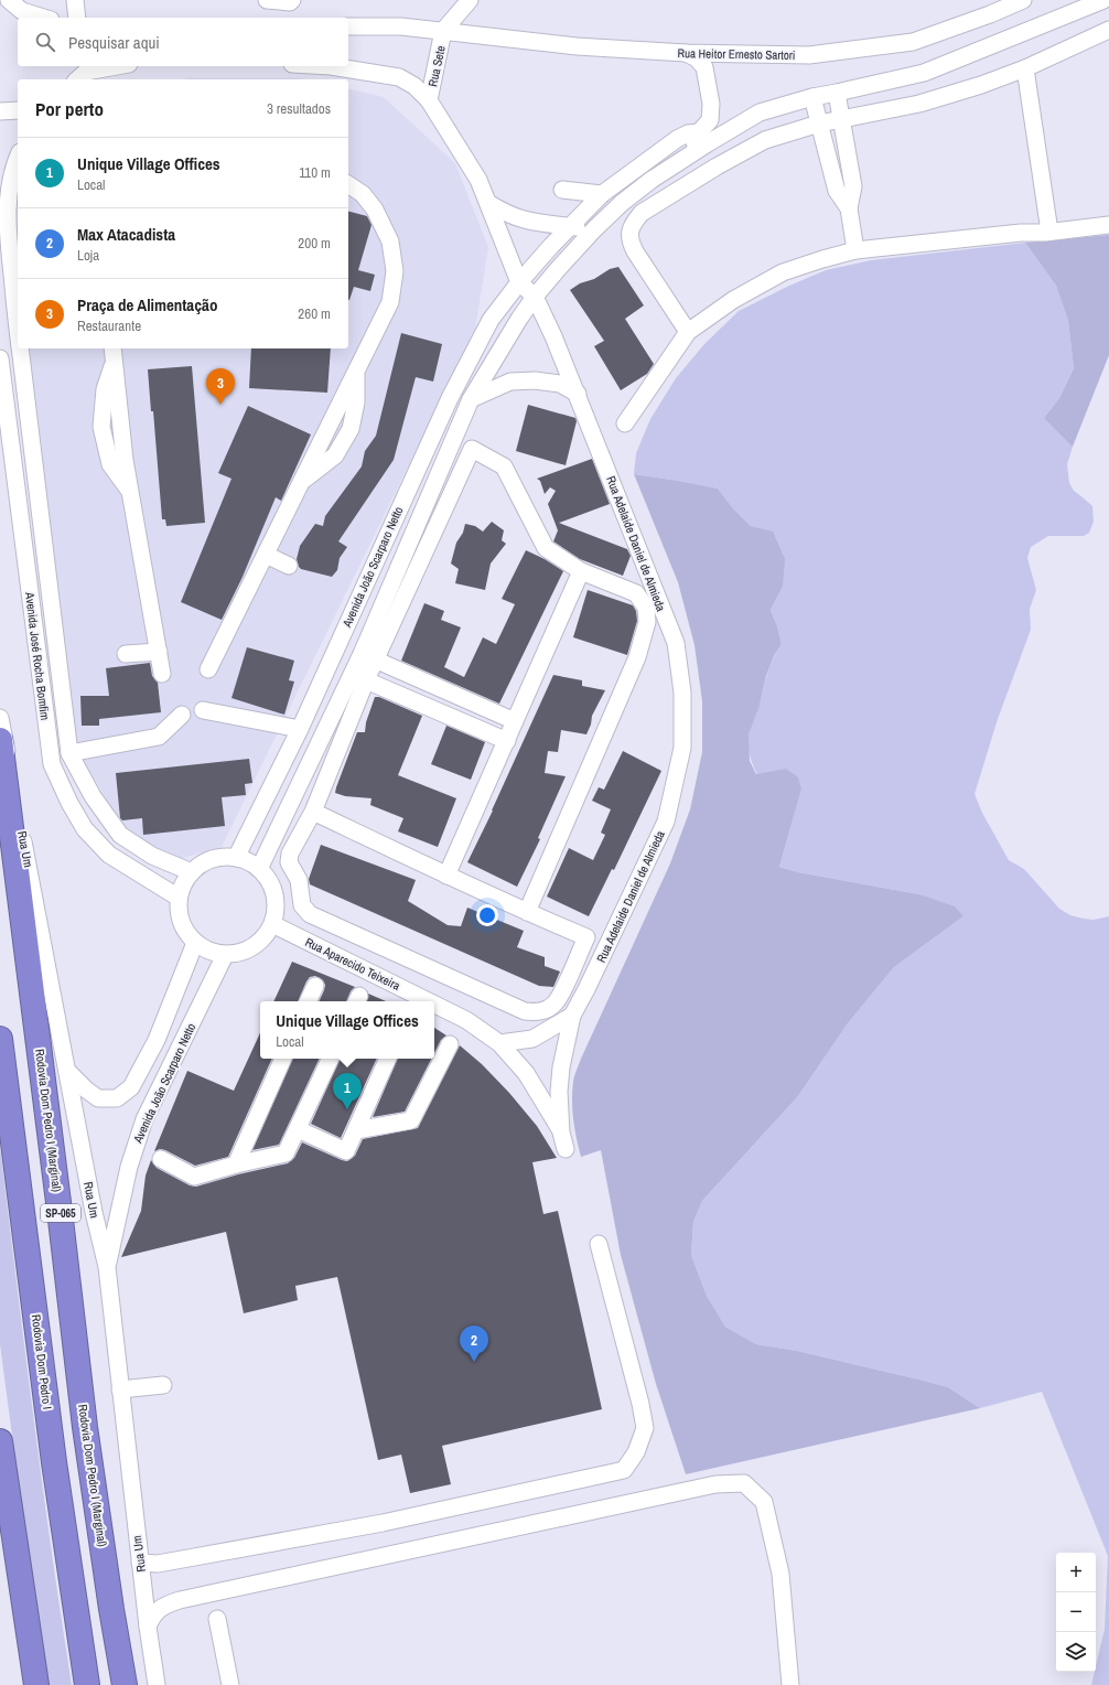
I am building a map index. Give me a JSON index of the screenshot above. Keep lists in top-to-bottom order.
{
  "streets": {
    "highway": ["Rodovia Dom Pedro I (Marginal)", "SP-065", "Rodovia Dom Pedro I"],
    "street": [
      "Rua Heitor Ernesto Sartori",
      "Rua Sete",
      "Rua Adelaide Daniel de Almieda",
      "Avenida João Scarparo Netto",
      "Avenida José Rocha Bomfim",
      "Rua Um",
      "Rua Aparecido Teixeira"
    ]
  },
  "crossings": [
    ["Rua Heitor Ernesto Sartori", "Rua Sete"],
    ["Rua Sete", "Rua Adelaide Daniel de Almieda"],
    ["Rua Adelaide Daniel de Almieda", "Avenida João Scarparo Netto"],
    ["Rua Adelaide Daniel de Almieda", "Rua Aparecido Teixeira"],
    ["Avenida João Scarparo Netto", "Avenida José Rocha Bomfim"],
    ["Avenida João Scarparo Netto", "Rua Um"],
    ["Avenida João Scarparo Netto", "Rua Aparecido Teixeira"],
    ["Avenida José Rocha Bomfim", "Rua Aparecido Teixeira"]
  ],
  "page": {
    "search": "Pesquisar aqui",
    "heading": ["Por perto", "3 resultados"],
    "list": [
      {
        "mark": "1",
        "name": "Unique Village Offices",
        "note": "Local",
        "value": "110 m"
      },
      {
        "mark": "2",
        "name": "Max Atacadista",
        "note": "Loja",
        "value": "200 m"
      },
      {
        "mark": "3",
        "name": "Praça de Alimentação",
        "note": "Restaurante",
        "value": "260 m"
      }
    ],
    "pins": ["3", "1", "2"],
    "popup": ["Unique Village Offices", "Local"],
    "map_buttons": ["+", "−"]
  }
}
